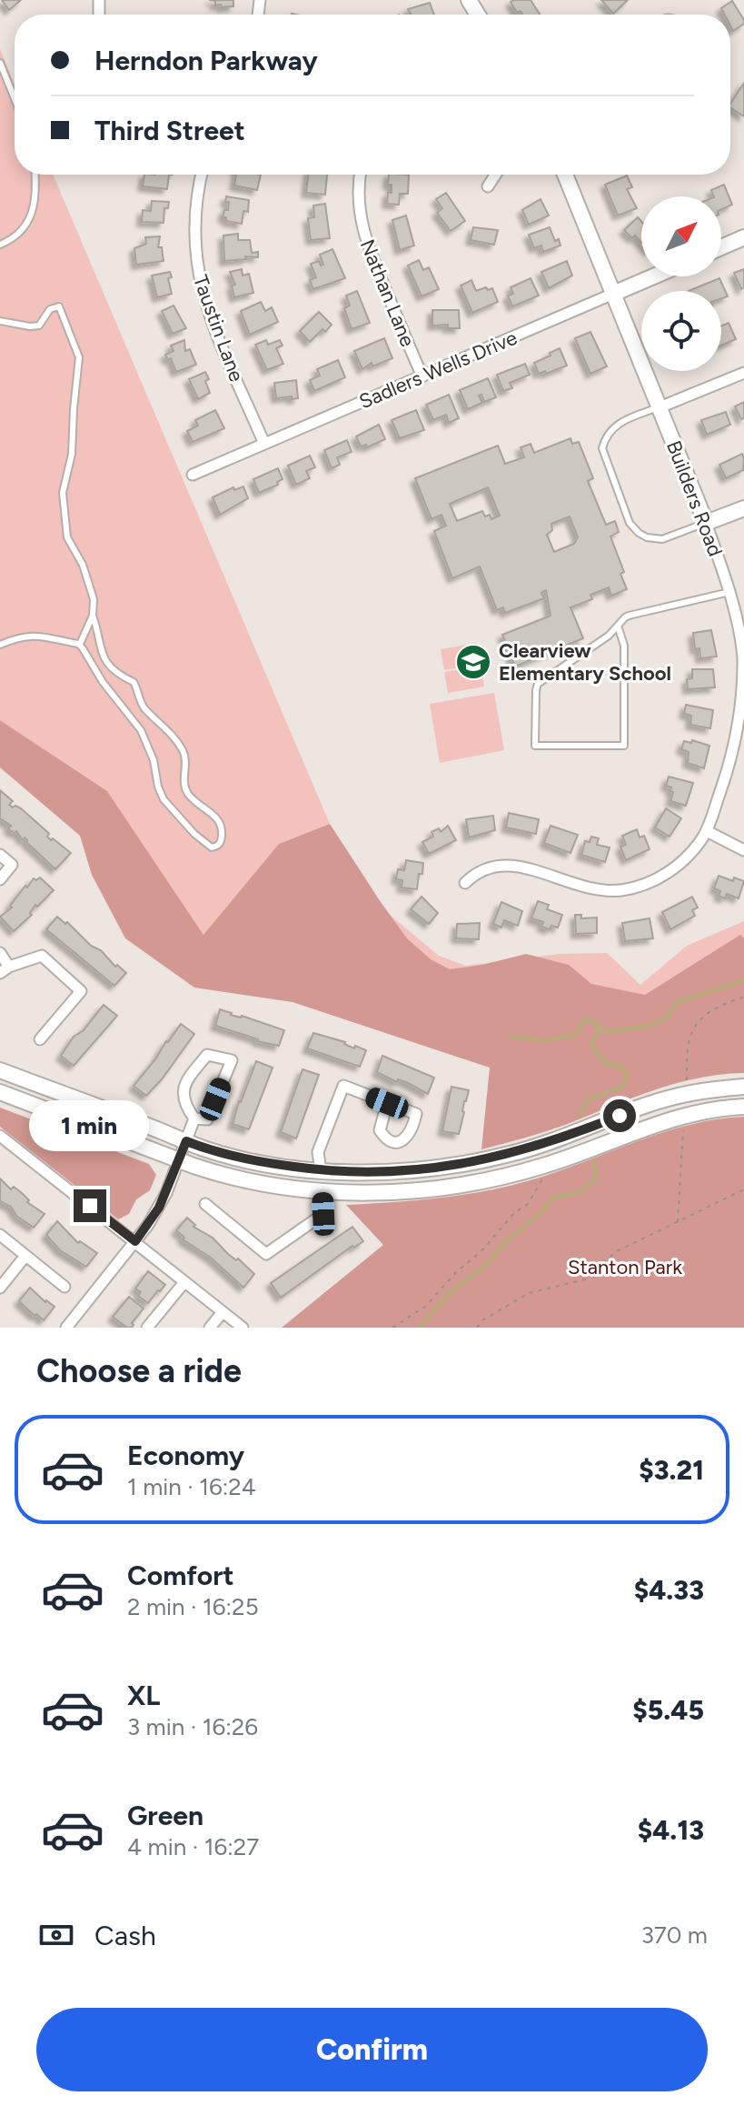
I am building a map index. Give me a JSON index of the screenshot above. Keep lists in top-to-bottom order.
{
  "streets": {
    "main road": ["Sadlers Wells Drive", "Builders Road"],
    "street": ["Nathan Lane", "Taustin Lane"]
  },
  "crossings": [
    ["Nathan Lane", "Sadlers Wells Drive"],
    ["Taustin Lane", "Sadlers Wells Drive"],
    ["Sadlers Wells Drive", "Builders Road"]
  ],
  "parks": ["Stanton Park"],
  "places": {
    "school or university": ["Clearview Elementary School"]
  },
  "north": "top right",
  "page": {
    "banner": ["Herndon Parkway", "Third Street"],
    "bubble": "1 min",
    "heading": "Choose a ride",
    "list": [
      {
        "name": "Economy",
        "note": "1 min · 16:24",
        "value": "$3.21"
      },
      {
        "name": "Comfort",
        "note": "2 min · 16:25",
        "value": "$4.33"
      },
      {
        "name": "XL",
        "note": "3 min · 16:26",
        "value": "$5.45"
      },
      {
        "name": "Green",
        "note": "4 min · 16:27",
        "value": "$4.13"
      }
    ],
    "pay": ["Cash", "370 m"],
    "buttons": "Confirm"
  }
}
